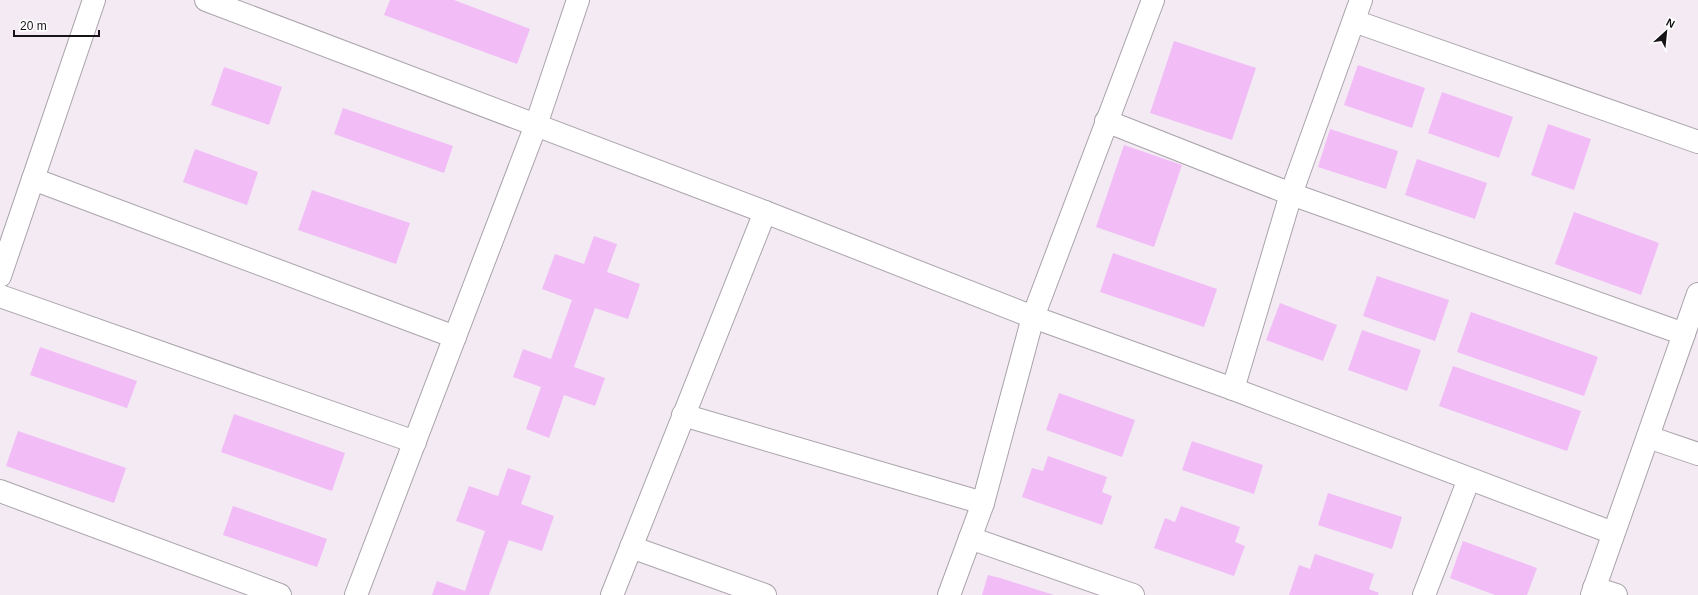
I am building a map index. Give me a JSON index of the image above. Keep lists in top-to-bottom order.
{
  "scale_bar": "20 m",
  "north": "top right"
}
